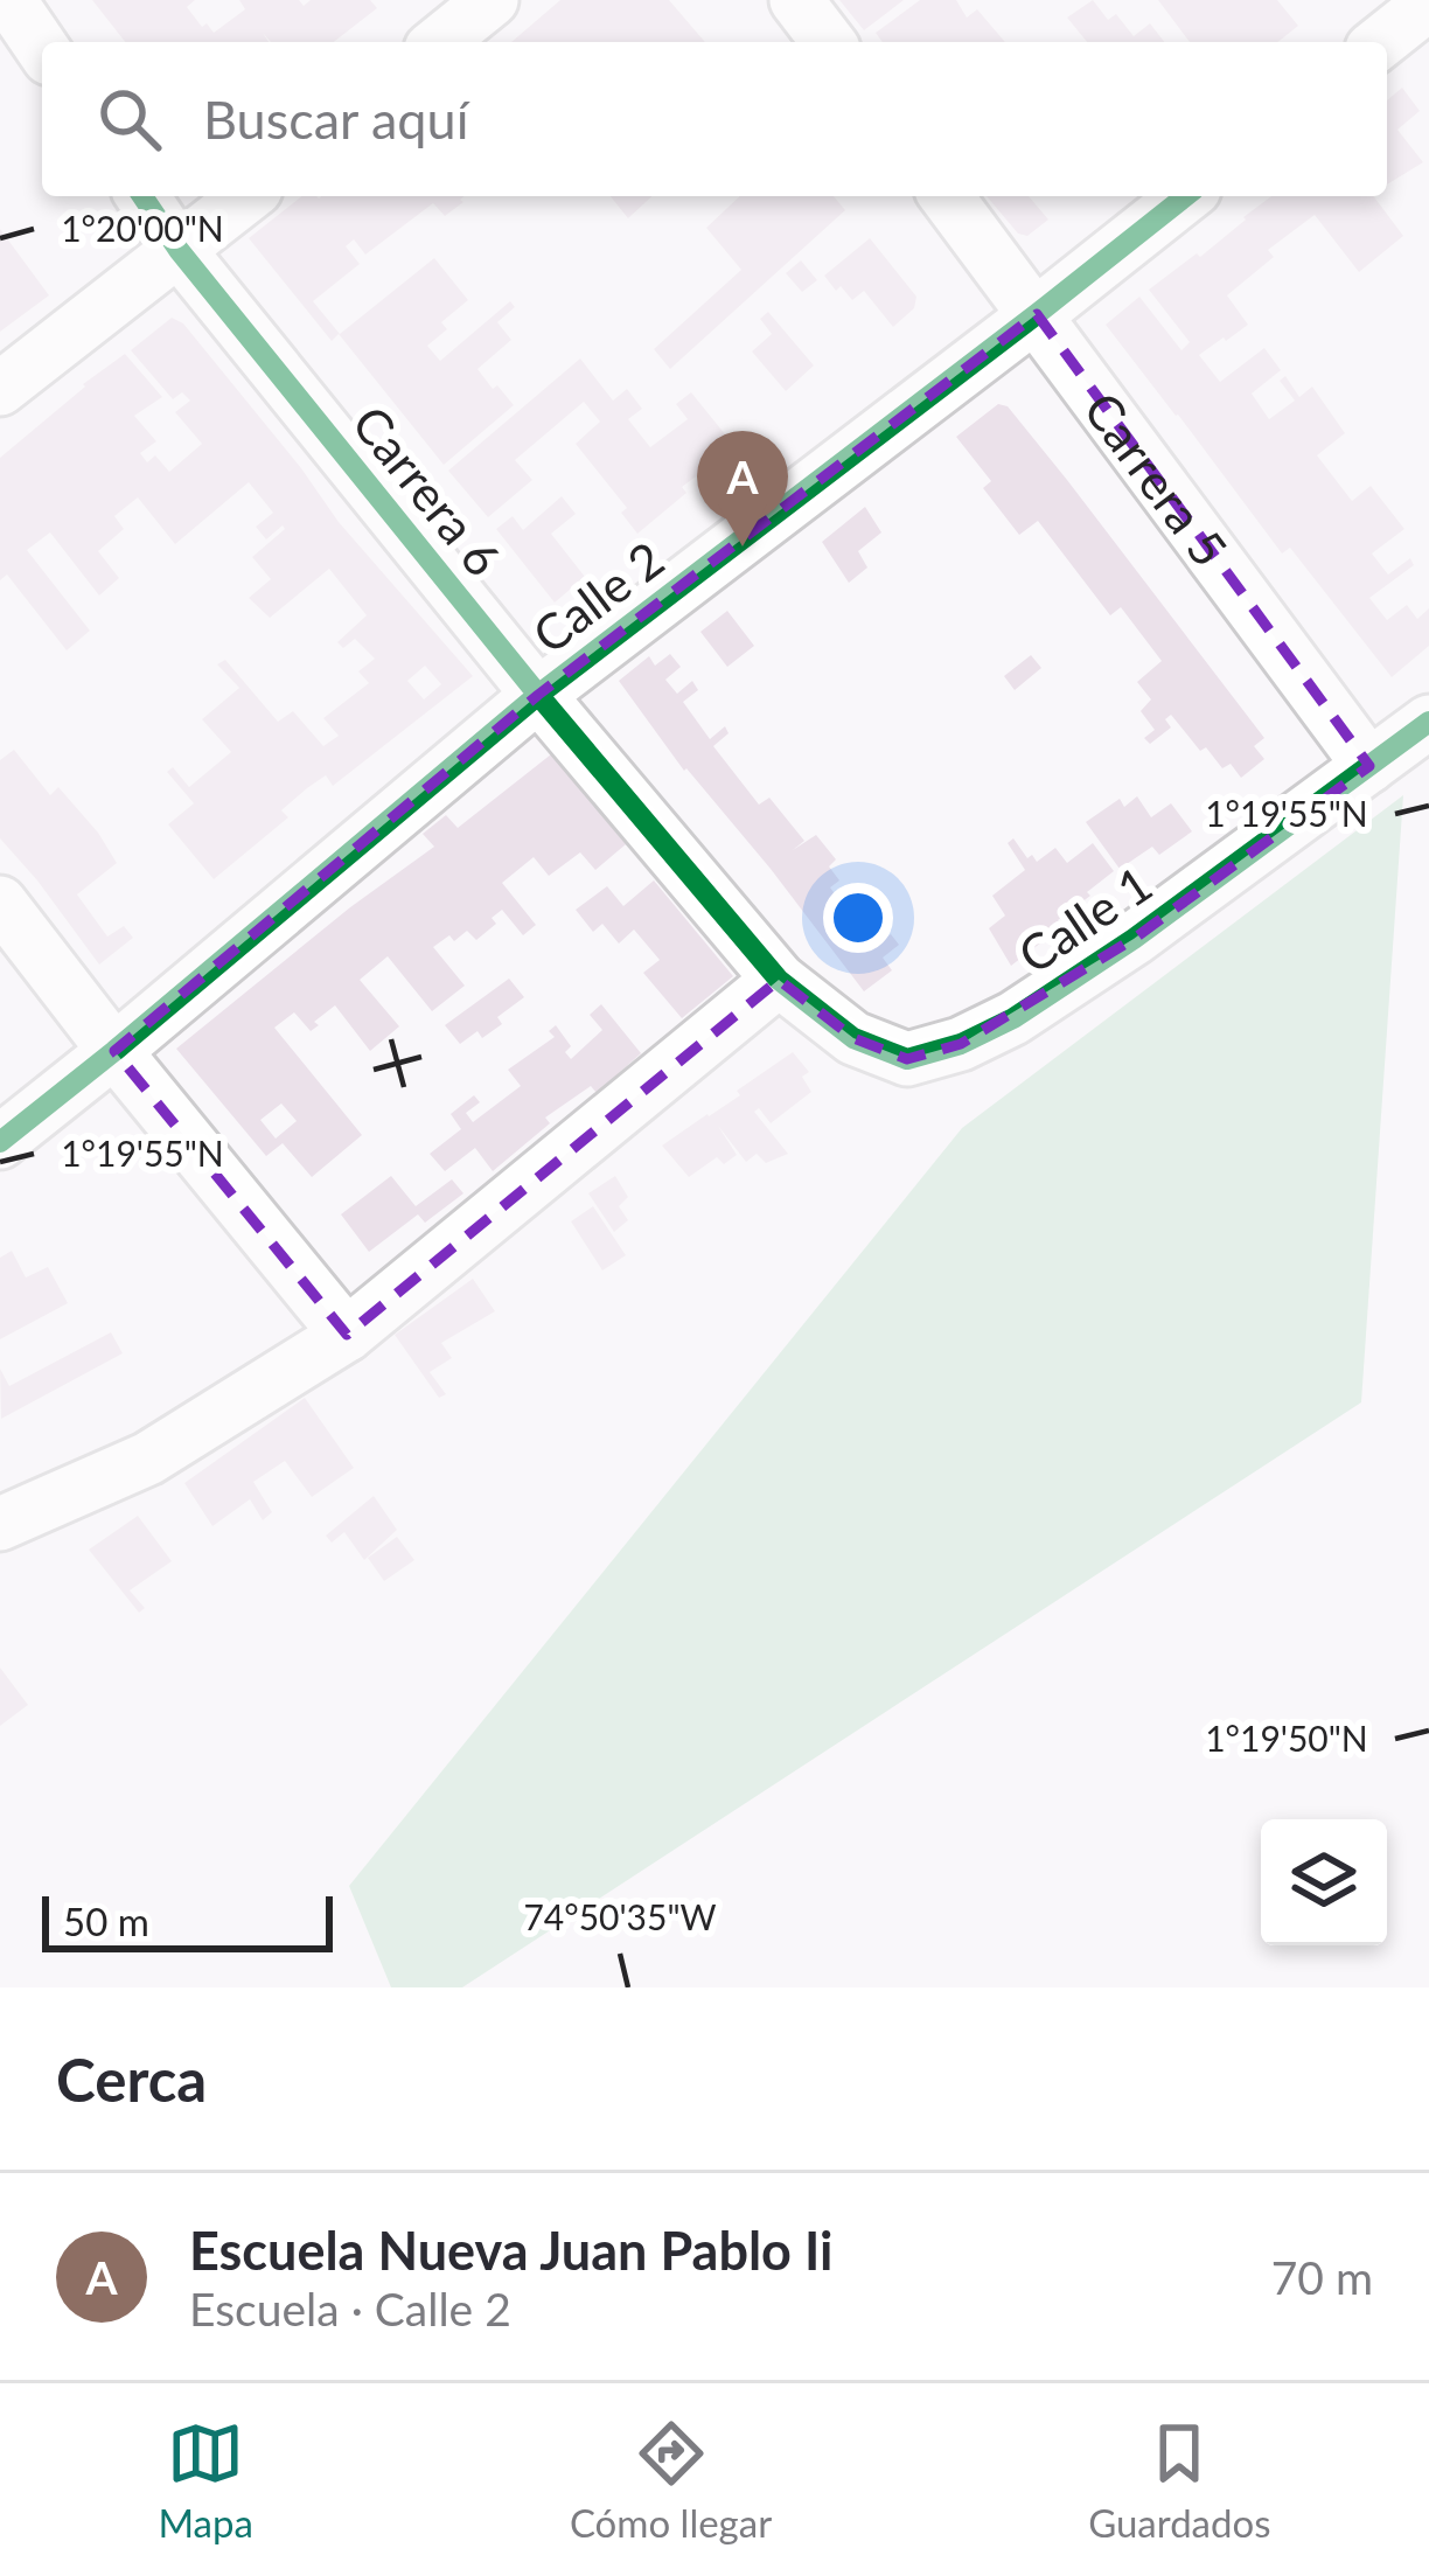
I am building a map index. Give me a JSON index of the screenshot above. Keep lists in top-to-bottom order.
{
  "streets": {
    "street": [
      "Carrera 5",
      "Carrera 6",
      "Calle 2",
      "Calle 1"
    ]
  },
  "crossings": [
    ["Carrera 5", "Calle 2"],
    ["Carrera 5", "Calle 1"],
    ["Carrera 6", "Calle 2"],
    ["Carrera 6", "Calle 1"]
  ],
  "scale_bar": "50 m",
  "page": {
    "search": "Buscar aquí",
    "pins": "A",
    "scale": "50 m",
    "heading": "Cerca",
    "list": [
      {
        "mark": "A",
        "name": "Escuela Nueva Juan Pablo Ii",
        "note": "Escuela · Calle 2",
        "value": "70 m"
      }
    ],
    "nav": ["Mapa", "Cómo llegar", "Guardados"]
  },
  "coordinates": [
    "1°20'00\"N",
    "1°19'55\"N",
    "1°19'50\"N",
    "74°50'35\"W"
  ]
}
